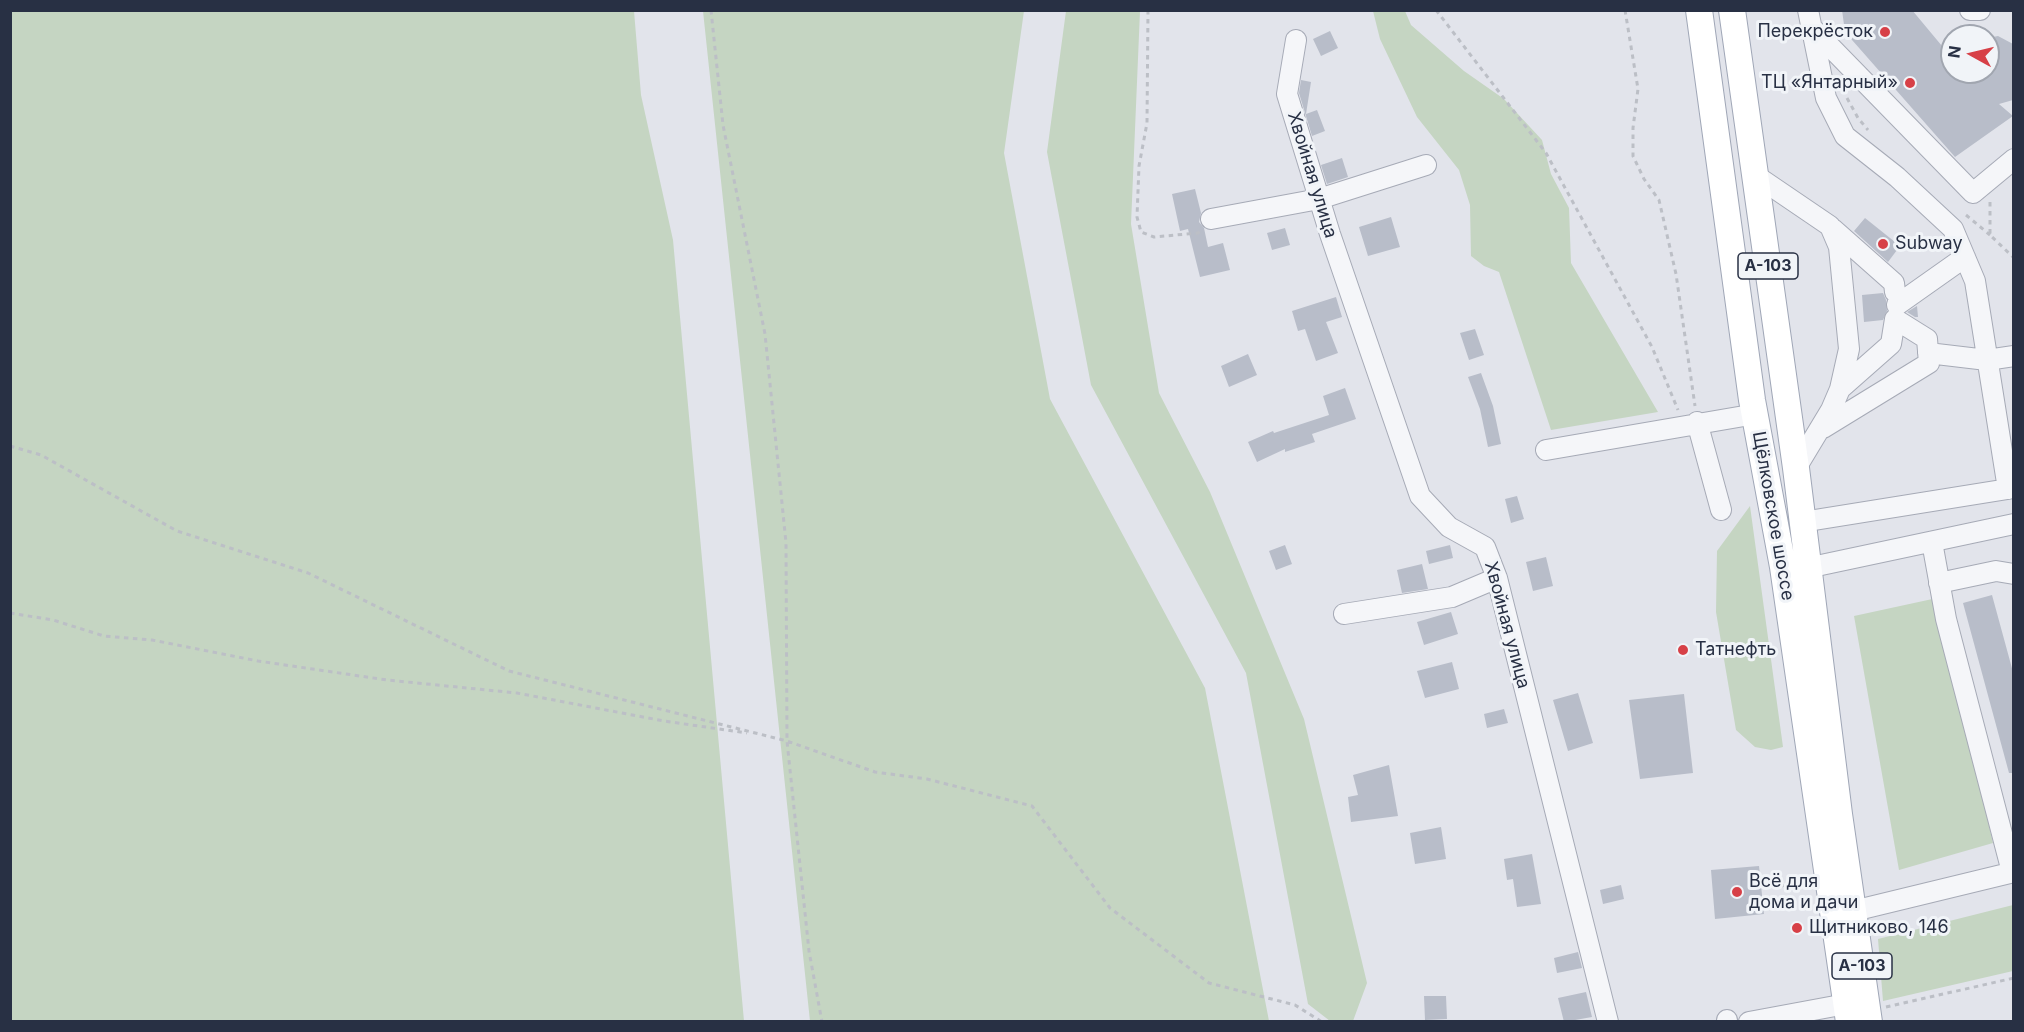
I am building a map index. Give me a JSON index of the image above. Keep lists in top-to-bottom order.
{
  "streets": {
    "main road": ["А-103", "Щёлковское шоссе"],
    "street": ["Хвойная улица"]
  },
  "places": [
    "Перекрёсток",
    "ТЦ «Янтарный»",
    "Subway",
    "Татнефть",
    "Всё для дома и дачи",
    "Щитниково, 146"
  ],
  "north": "left"
}
